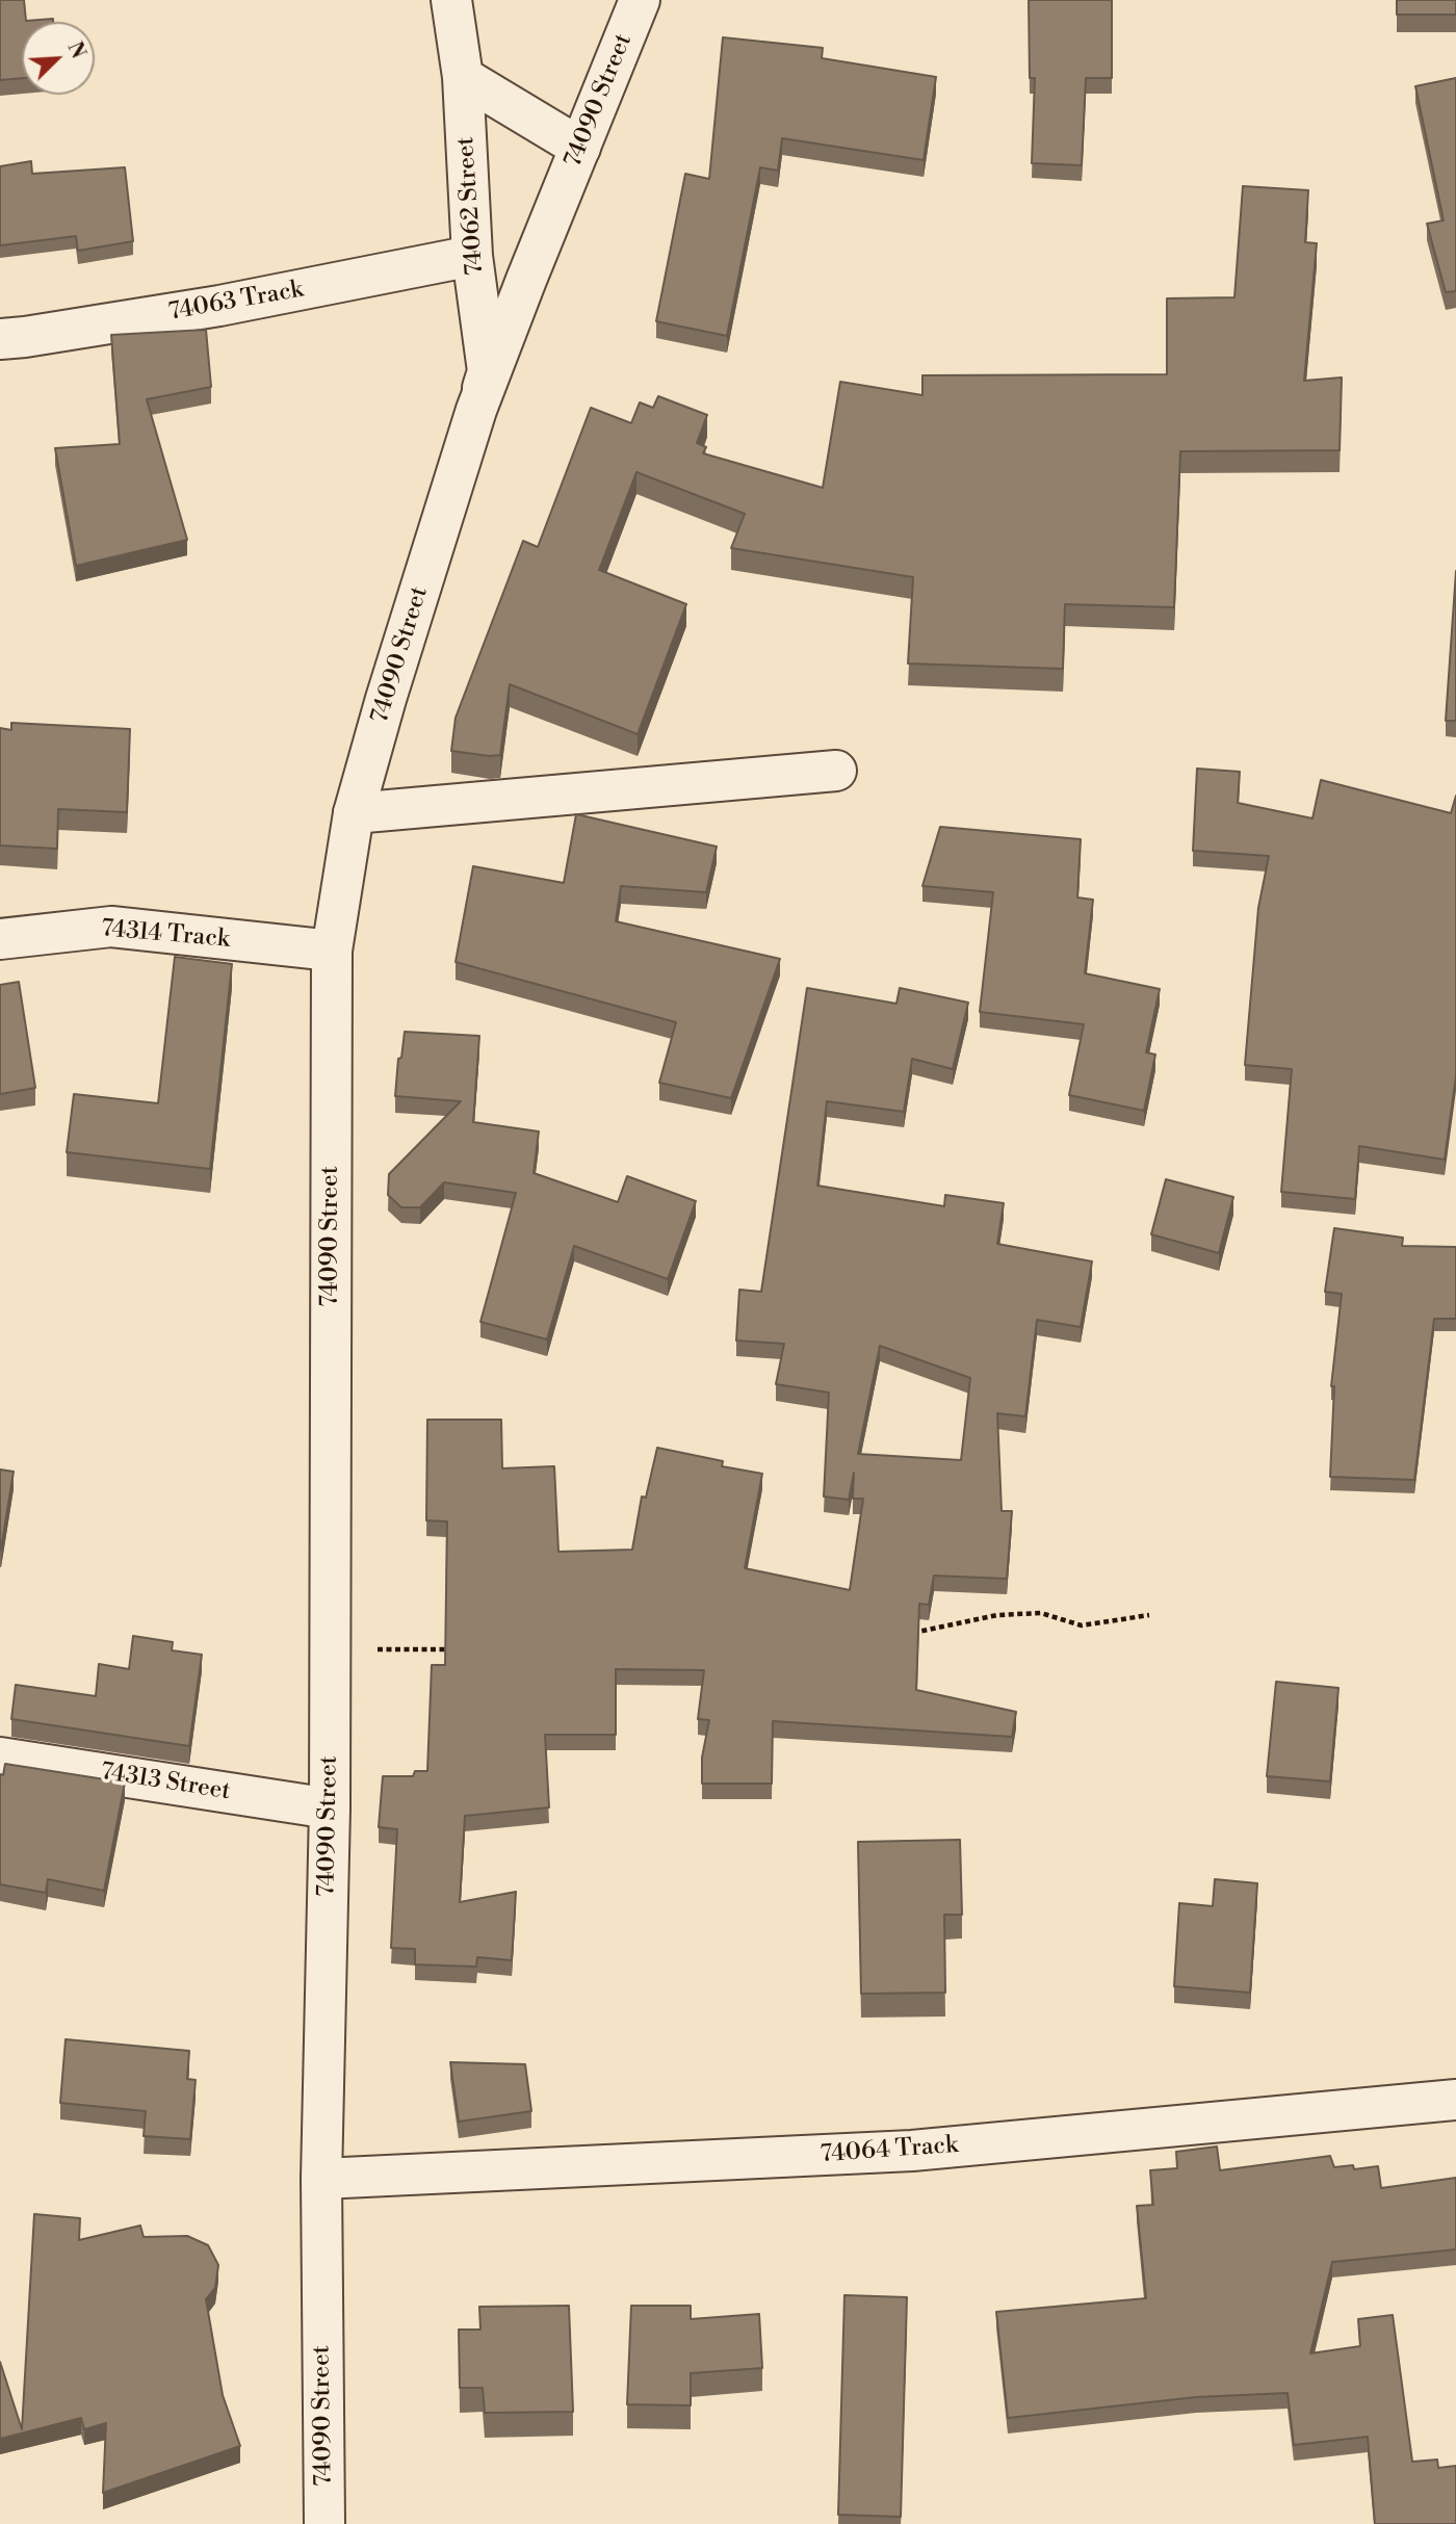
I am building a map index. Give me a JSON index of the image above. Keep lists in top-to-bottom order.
{
  "streets": {
    "street": [
      "74090 Street",
      "74062 Street",
      "74063 Track",
      "74314 Track",
      "74313 Street",
      "74064 Track"
    ]
  },
  "crossings": [
    ["74090 Street", "74062 Street"],
    ["74090 Street", "74314 Track"],
    ["74090 Street", "74313 Street"],
    ["74090 Street", "74064 Track"],
    ["74062 Street", "74063 Track"]
  ],
  "north": "top right"
}
